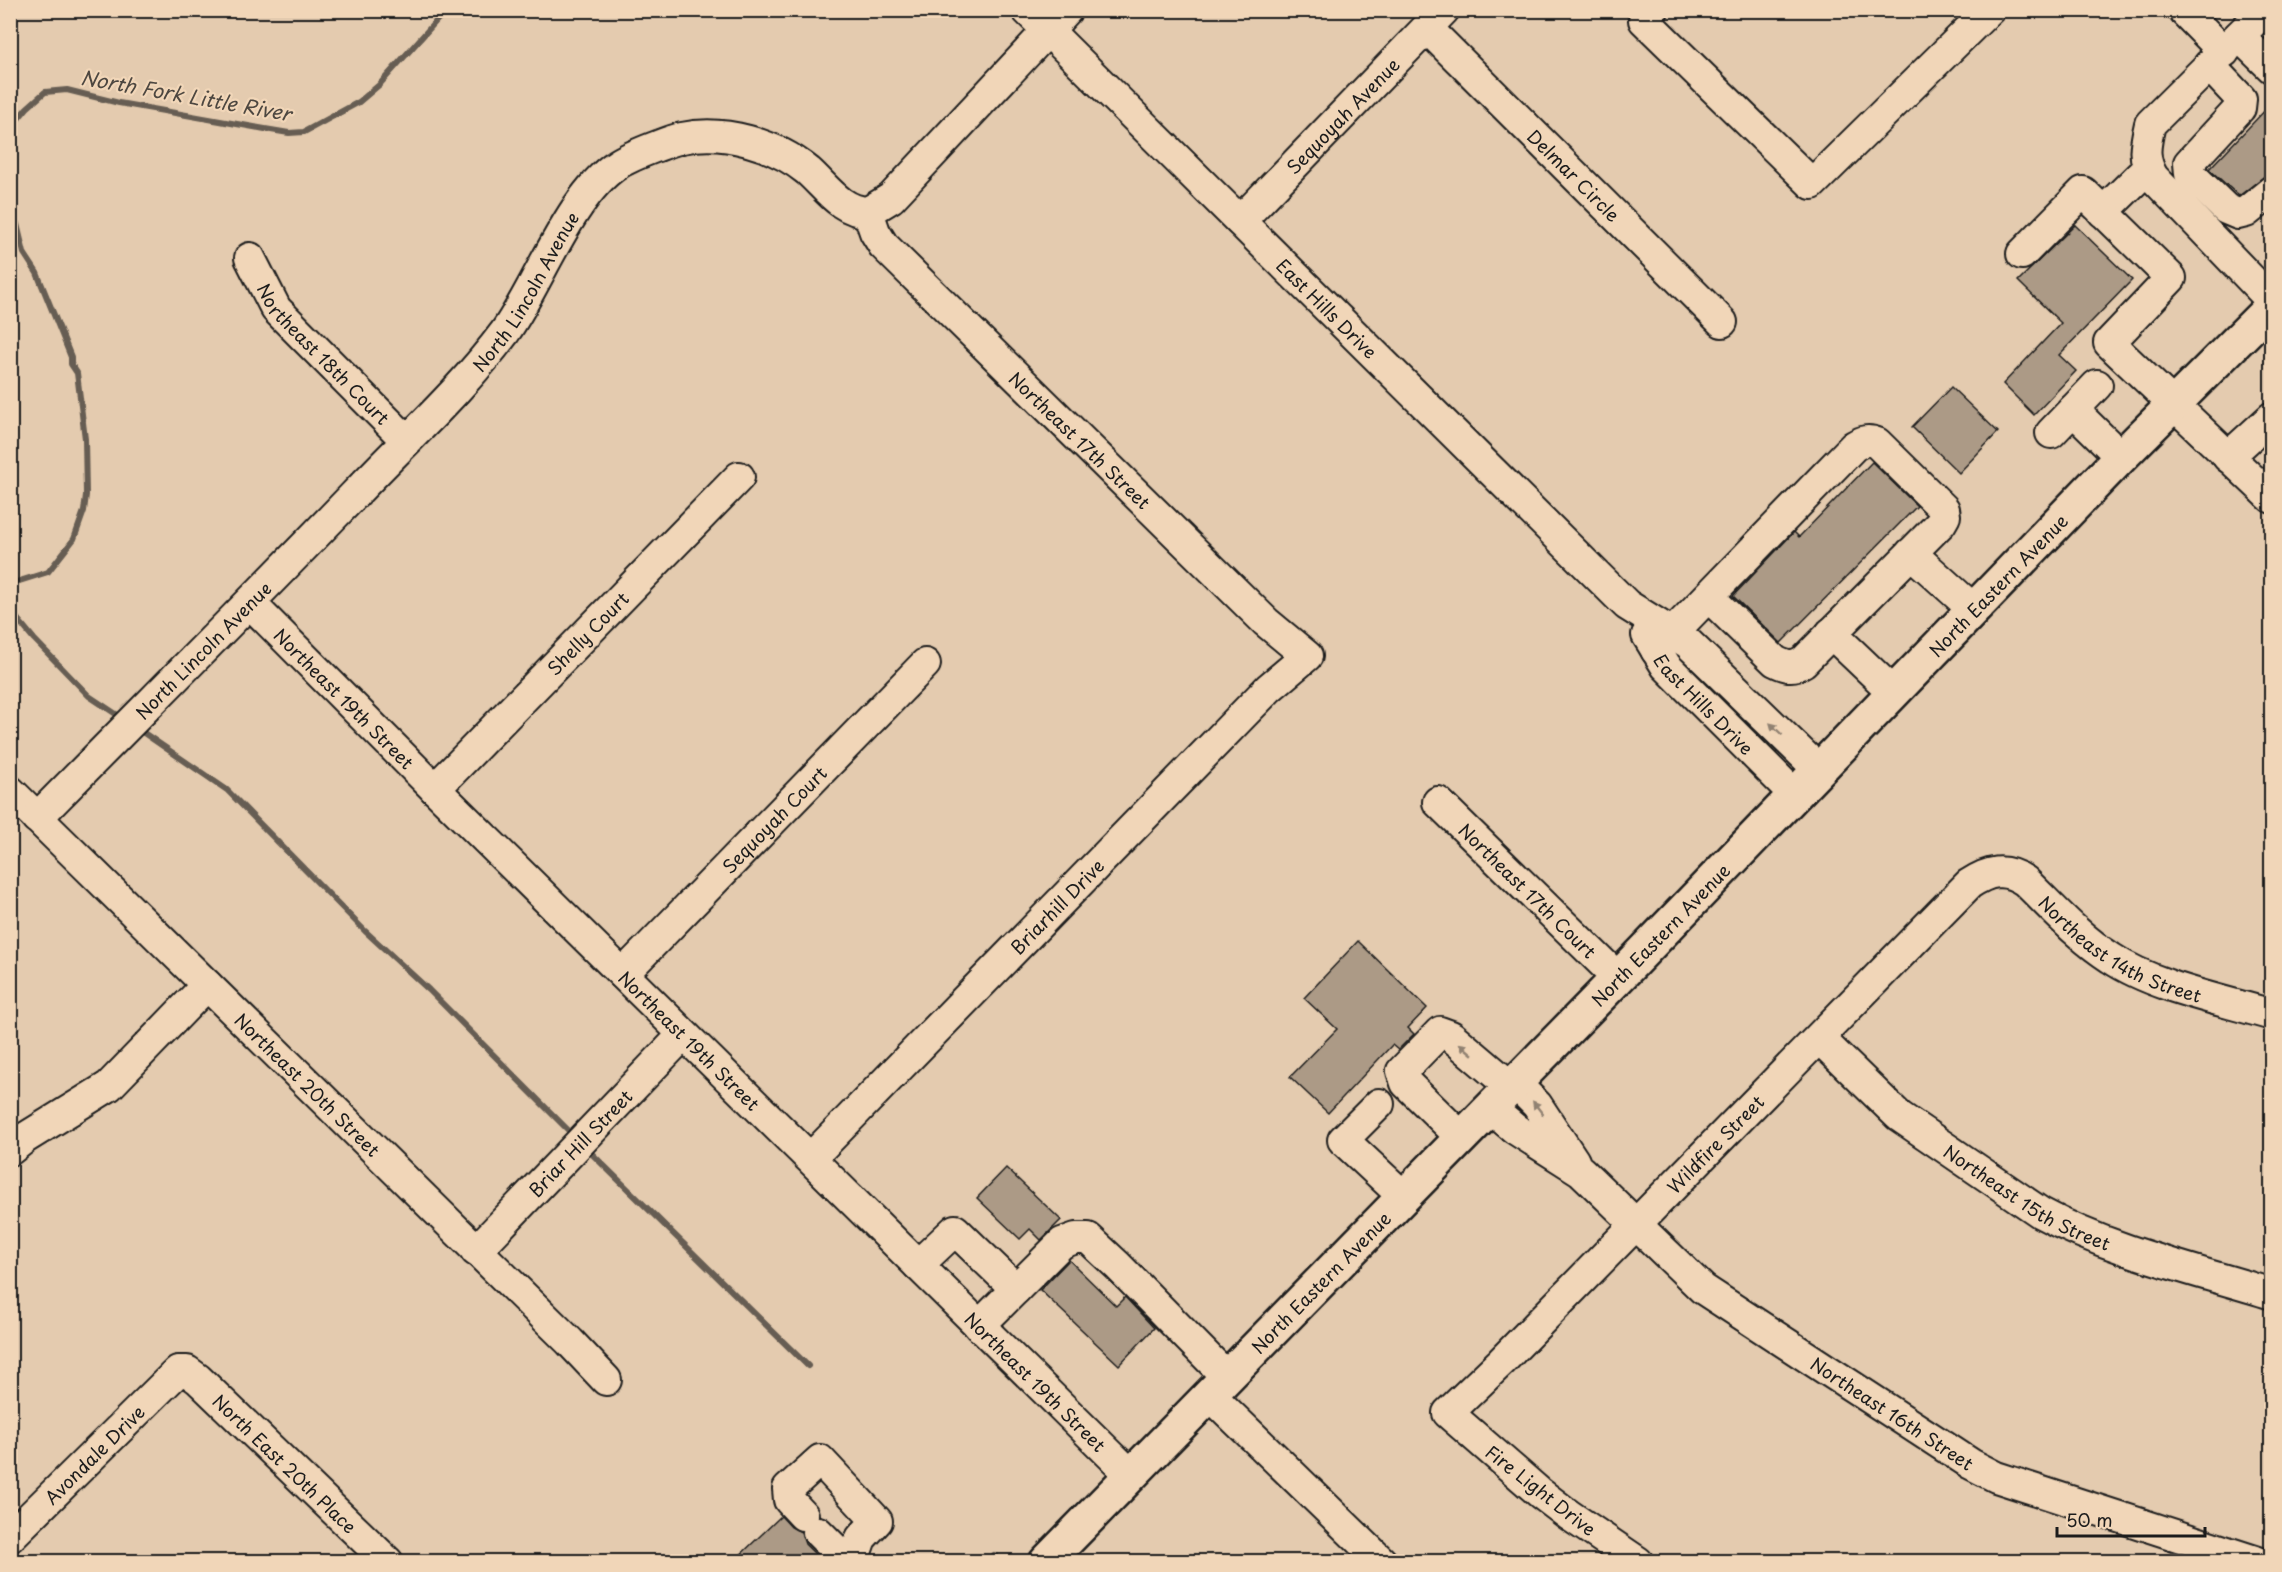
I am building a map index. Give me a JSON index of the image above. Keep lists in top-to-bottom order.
{
  "streets": {
    "main road": ["North Eastern Avenue"],
    "street": [
      "Sequoyah Avenue",
      "Delmar Circle",
      "North Lincoln Avenue",
      "East Hills Drive",
      "Northeast 18th Court",
      "Northeast 17th Street",
      "Shelly Court",
      "Northeast 19th Street",
      "Sequoyah Court",
      "Northeast 17th Court",
      "Briarhill Drive",
      "Northeast 14th Street",
      "Northeast 20th Street",
      "Briar Hill Street",
      "Wildfire Street",
      "Northeast 15th Street",
      "Northeast 16th Street",
      "Avondale Drive",
      "North East 20th Place",
      "Fire Light Drive"
    ]
  },
  "crossings": [
    ["Sequoyah Avenue", "Delmar Circle"],
    ["Sequoyah Avenue", "East Hills Drive"],
    ["North Lincoln Avenue", "Northeast 18th Court"],
    ["North Lincoln Avenue", "Northeast 17th Street"],
    ["North Lincoln Avenue", "Northeast 19th Street"],
    ["North Lincoln Avenue", "Northeast 20th Street"],
    ["East Hills Drive", "North Eastern Avenue"],
    ["Northeast 17th Street", "Briarhill Drive"],
    ["North Eastern Avenue", "Northeast 19th Street"],
    ["North Eastern Avenue", "Northeast 17th Court"],
    ["North Eastern Avenue", "Northeast 16th Street"],
    ["Shelly Court", "Northeast 19th Street"],
    ["Northeast 19th Street", "Sequoyah Court"],
    ["Northeast 19th Street", "Briarhill Drive"],
    ["Northeast 19th Street", "Briar Hill Street"],
    ["Northeast 14th Street", "Wildfire Street"],
    ["Northeast 20th Street", "Briar Hill Street"],
    ["Wildfire Street", "Northeast 15th Street"],
    ["Wildfire Street", "Northeast 16th Street"],
    ["Wildfire Street", "Fire Light Drive"],
    ["Avondale Drive", "North East 20th Place"]
  ],
  "water": ["North Fork Little River"],
  "scale_bar": "50 m"
}
